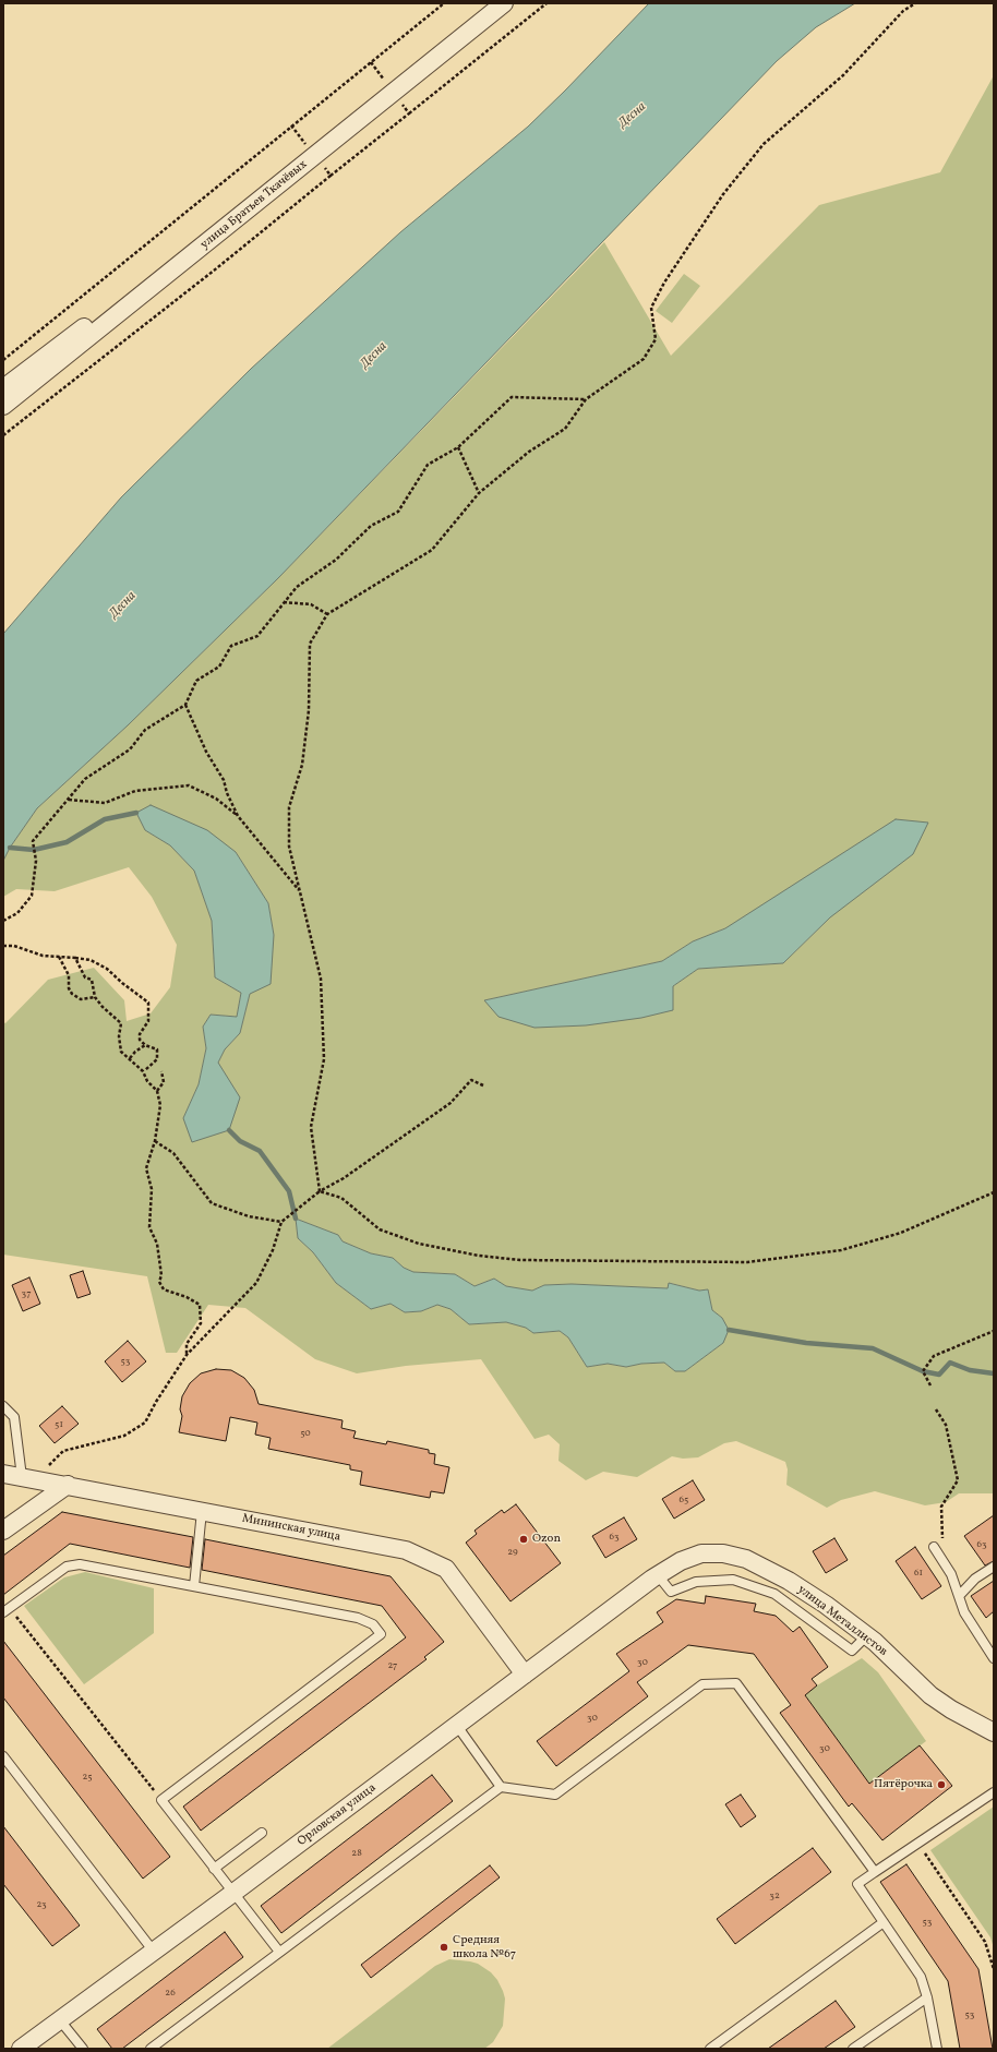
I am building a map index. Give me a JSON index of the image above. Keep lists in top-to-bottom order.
{
  "streets": {
    "street": [
      "улица Братьев Ткачёвых",
      "Мининская улица",
      "улица Металлистов",
      "Орловская улица"
    ]
  },
  "crossings": [
    ["Мининская улица", "Орловская улица"],
    ["улица Металлистов", "Орловская улица"]
  ],
  "water": ["Десна"],
  "places": ["Ozon", "Пятёрочка", "Средняя школа №67"],
  "house_numbers": [
    "37",
    "53",
    "51",
    "50",
    "65",
    "63",
    "63",
    "29",
    "61",
    "30",
    "27",
    "30",
    "30",
    "25",
    "28",
    "32",
    "23",
    "53",
    "26",
    "53"
  ]
}
